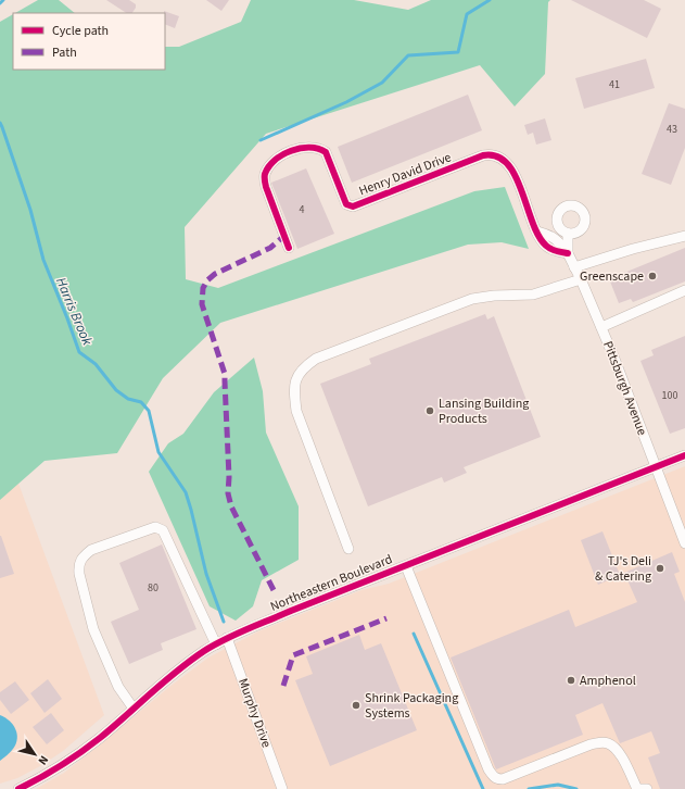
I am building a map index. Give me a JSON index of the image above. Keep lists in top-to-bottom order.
{
  "streets": {
    "street": [
      "Henry David Drive",
      "Pittsburgh Avenue",
      "Northeastern Boulevard",
      "Murphy Drive"
    ]
  },
  "crossings": [
    ["Henry David Drive", "Pittsburgh Avenue"],
    ["Pittsburgh Avenue", "Northeastern Boulevard"],
    ["Northeastern Boulevard", "Murphy Drive"]
  ],
  "water": ["Harris Brook"],
  "places": [
    "Greenscape",
    "Lansing Building Products",
    "TJ's Deli & Catering",
    "Amphenol",
    "Shrink Packaging Systems"
  ],
  "house_numbers": [
    "41",
    "43",
    "4",
    "100",
    "80"
  ],
  "legend": ["Cycle path", "Path"],
  "north": "bottom right"
}
